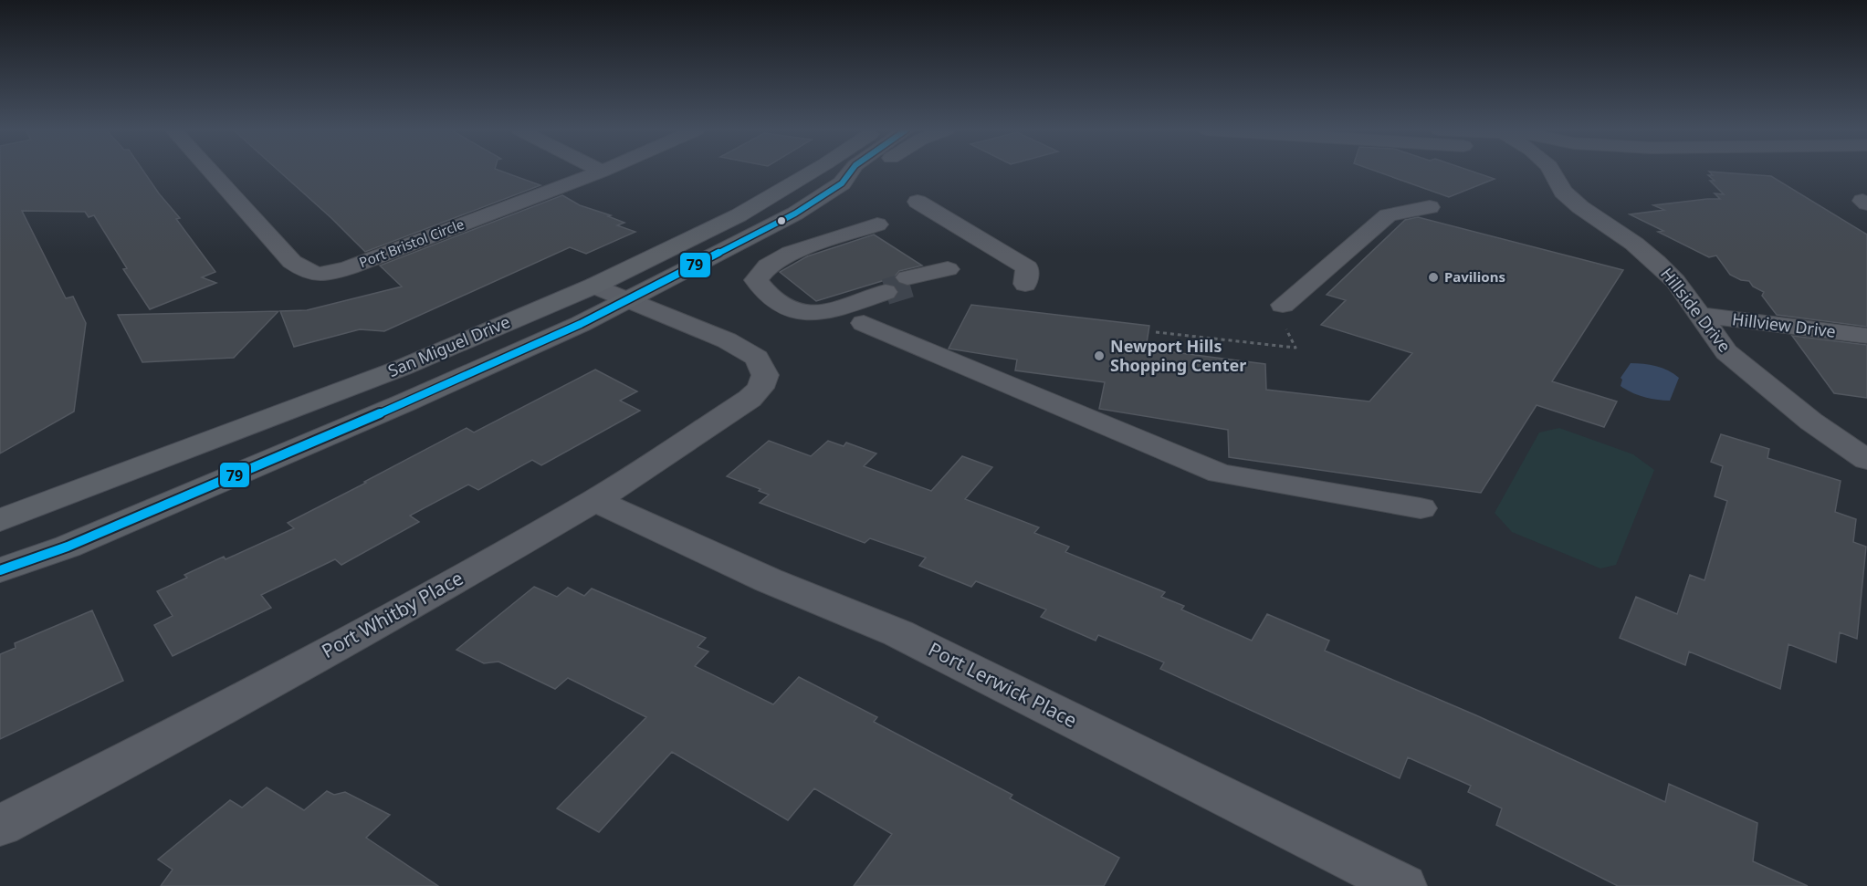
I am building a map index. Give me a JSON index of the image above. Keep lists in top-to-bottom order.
{
  "streets": {
    "main road": ["San Miguel Drive"],
    "street": [
      "Port Bristol Circle",
      "Hillside Drive",
      "Hillview Drive",
      "Port Whitby Place",
      "Port Lerwick Place"
    ]
  },
  "crossings": [
    ["Hillside Drive", "Hillview Drive"],
    ["San Miguel Drive", "Port Whitby Place"],
    ["Port Whitby Place", "Port Lerwick Place"]
  ],
  "places": ["Pavilions", "Newport Hills Shopping Center"],
  "lines": ["transit line 79"]
}
